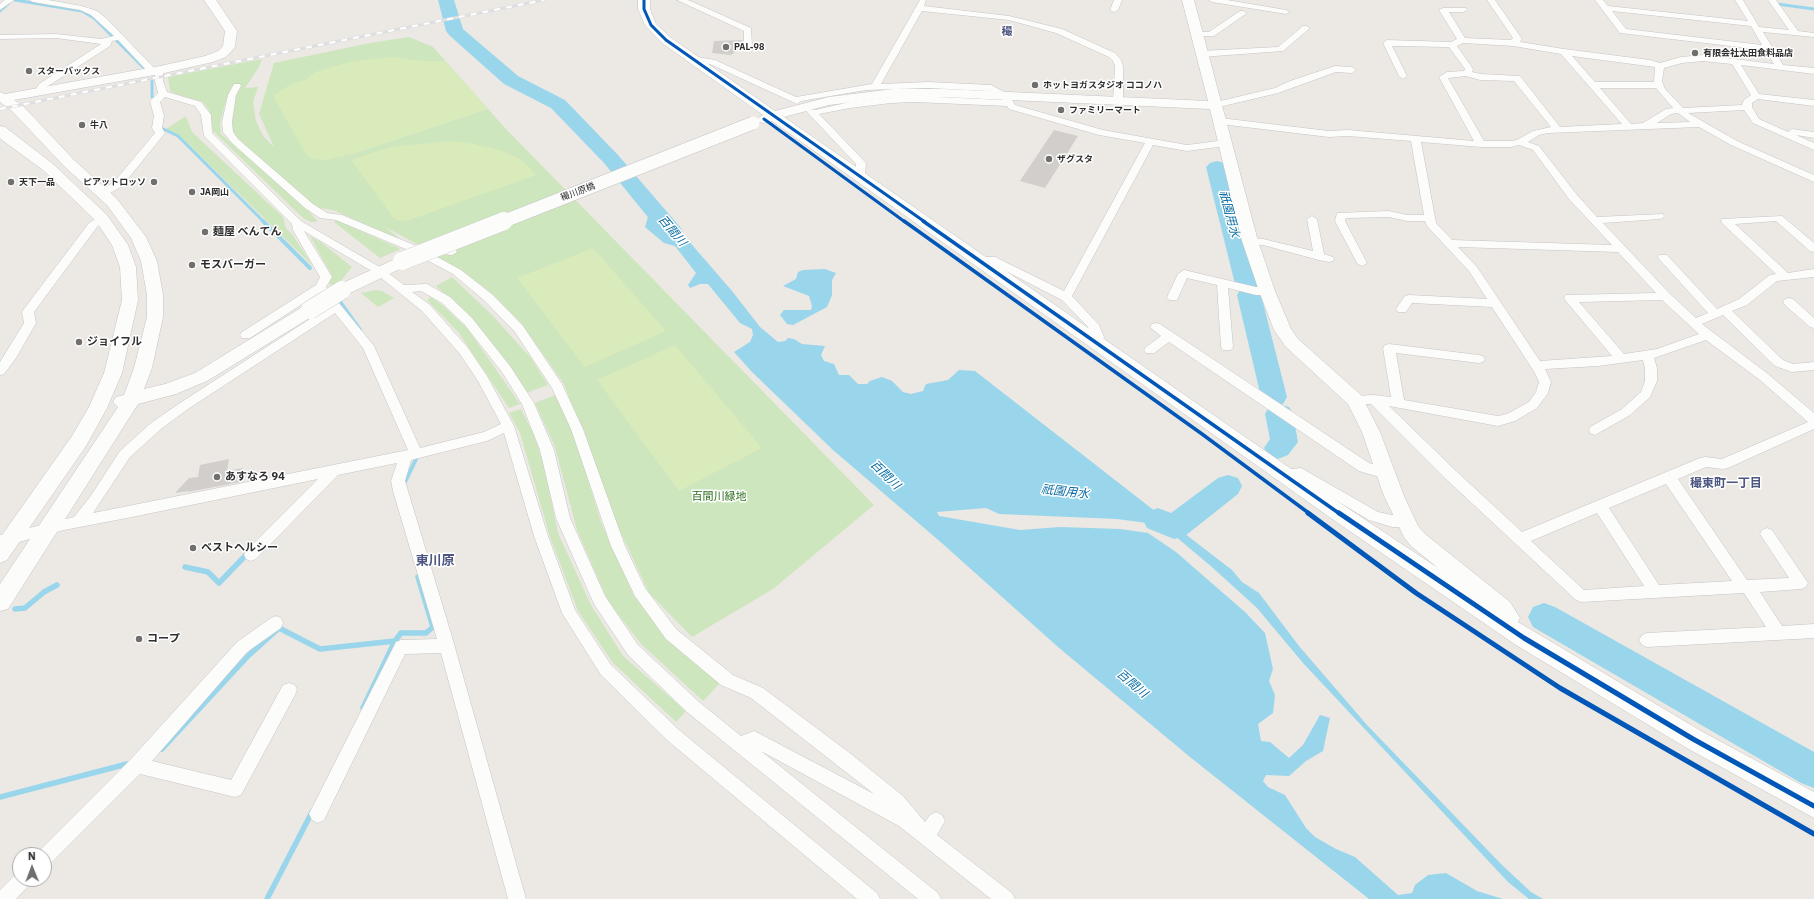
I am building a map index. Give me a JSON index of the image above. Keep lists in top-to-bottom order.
{
  "streets": {
    "street": ["穝川原橋"]
  },
  "districts": ["穝", "穝東町一丁目", "東川原"],
  "water": ["祇園用水", "百間川"],
  "parks": ["百間川緑地"],
  "places": [
    "PAL-98",
    "有限会社太田食料品店",
    "スターバックス",
    "ホットヨガスタジオ ココノハ",
    "ファミリーマート",
    "牛八",
    "ザグスタ",
    "天下一品",
    "ピアットロッソ",
    "JA岡山",
    "麺屋 べんてん",
    "モスバーガー",
    "ジョイフル",
    "あすなろ 94",
    "ベストヘルシー",
    "コープ"
  ],
  "north": "top"
}
